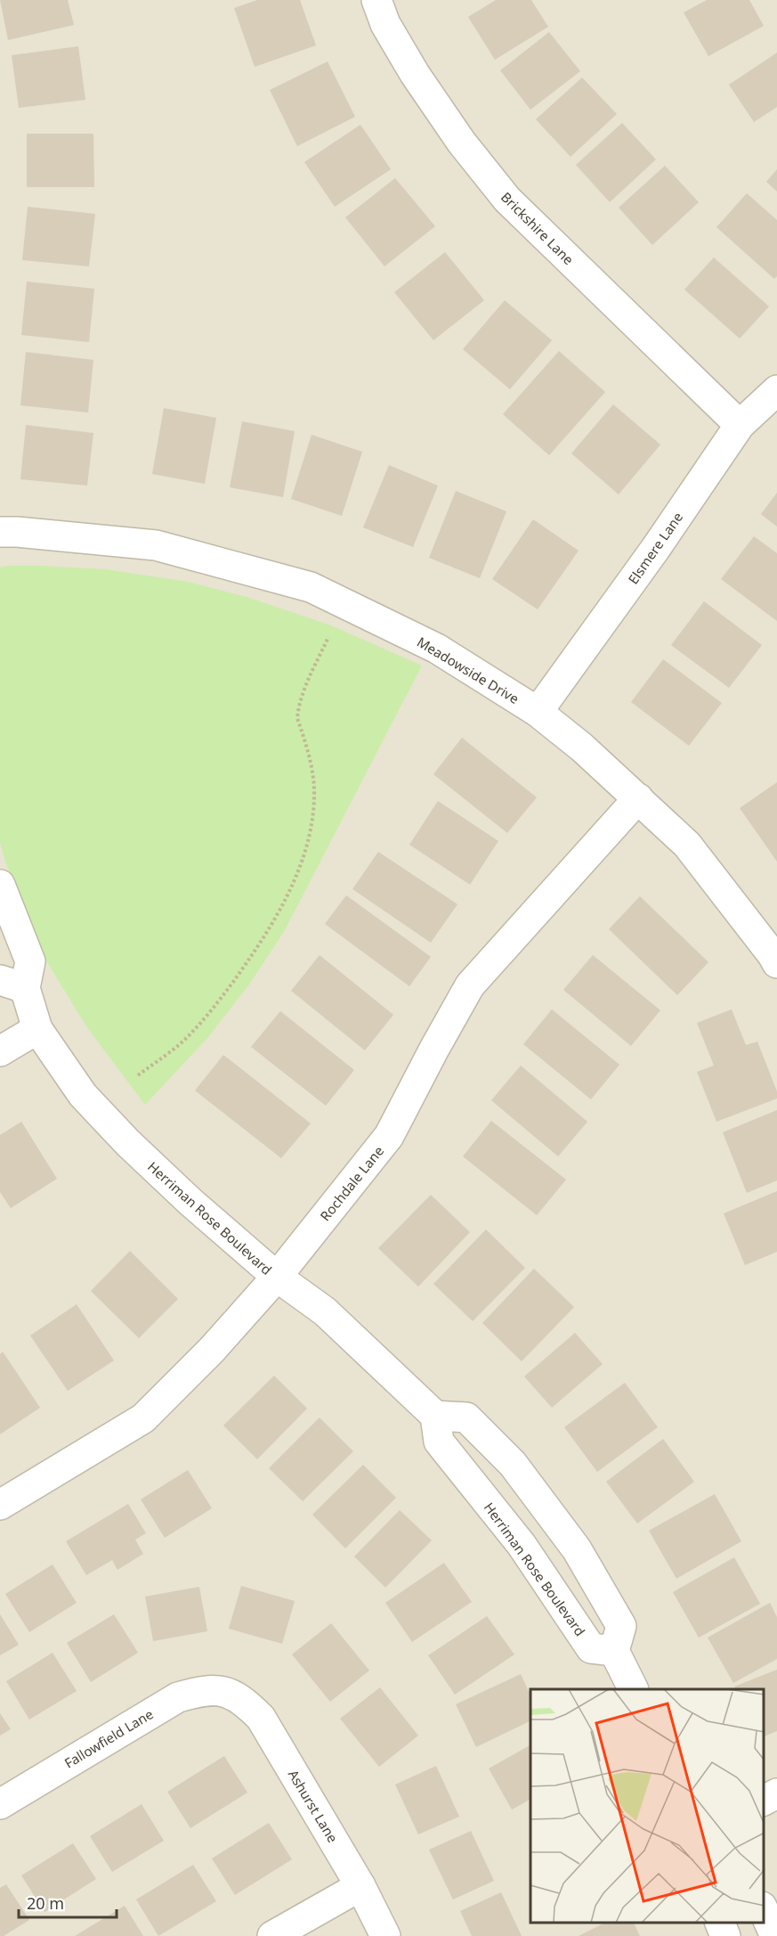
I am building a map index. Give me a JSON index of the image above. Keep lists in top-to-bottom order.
{
  "streets": {
    "street": [
      "Brickshire Lane",
      "Elsmere Lane",
      "Meadowside Drive",
      "Rochdale Lane",
      "Herriman Rose Boulevard",
      "Fallowfield Lane",
      "Ashurst Lane"
    ]
  },
  "crossings": [
    ["Brickshire Lane", "Elsmere Lane"],
    ["Elsmere Lane", "Meadowside Drive"],
    ["Meadowside Drive", "Rochdale Lane"],
    ["Rochdale Lane", "Herriman Rose Boulevard"],
    ["Fallowfield Lane", "Ashurst Lane"]
  ],
  "scale_bar": "20 m"
}
